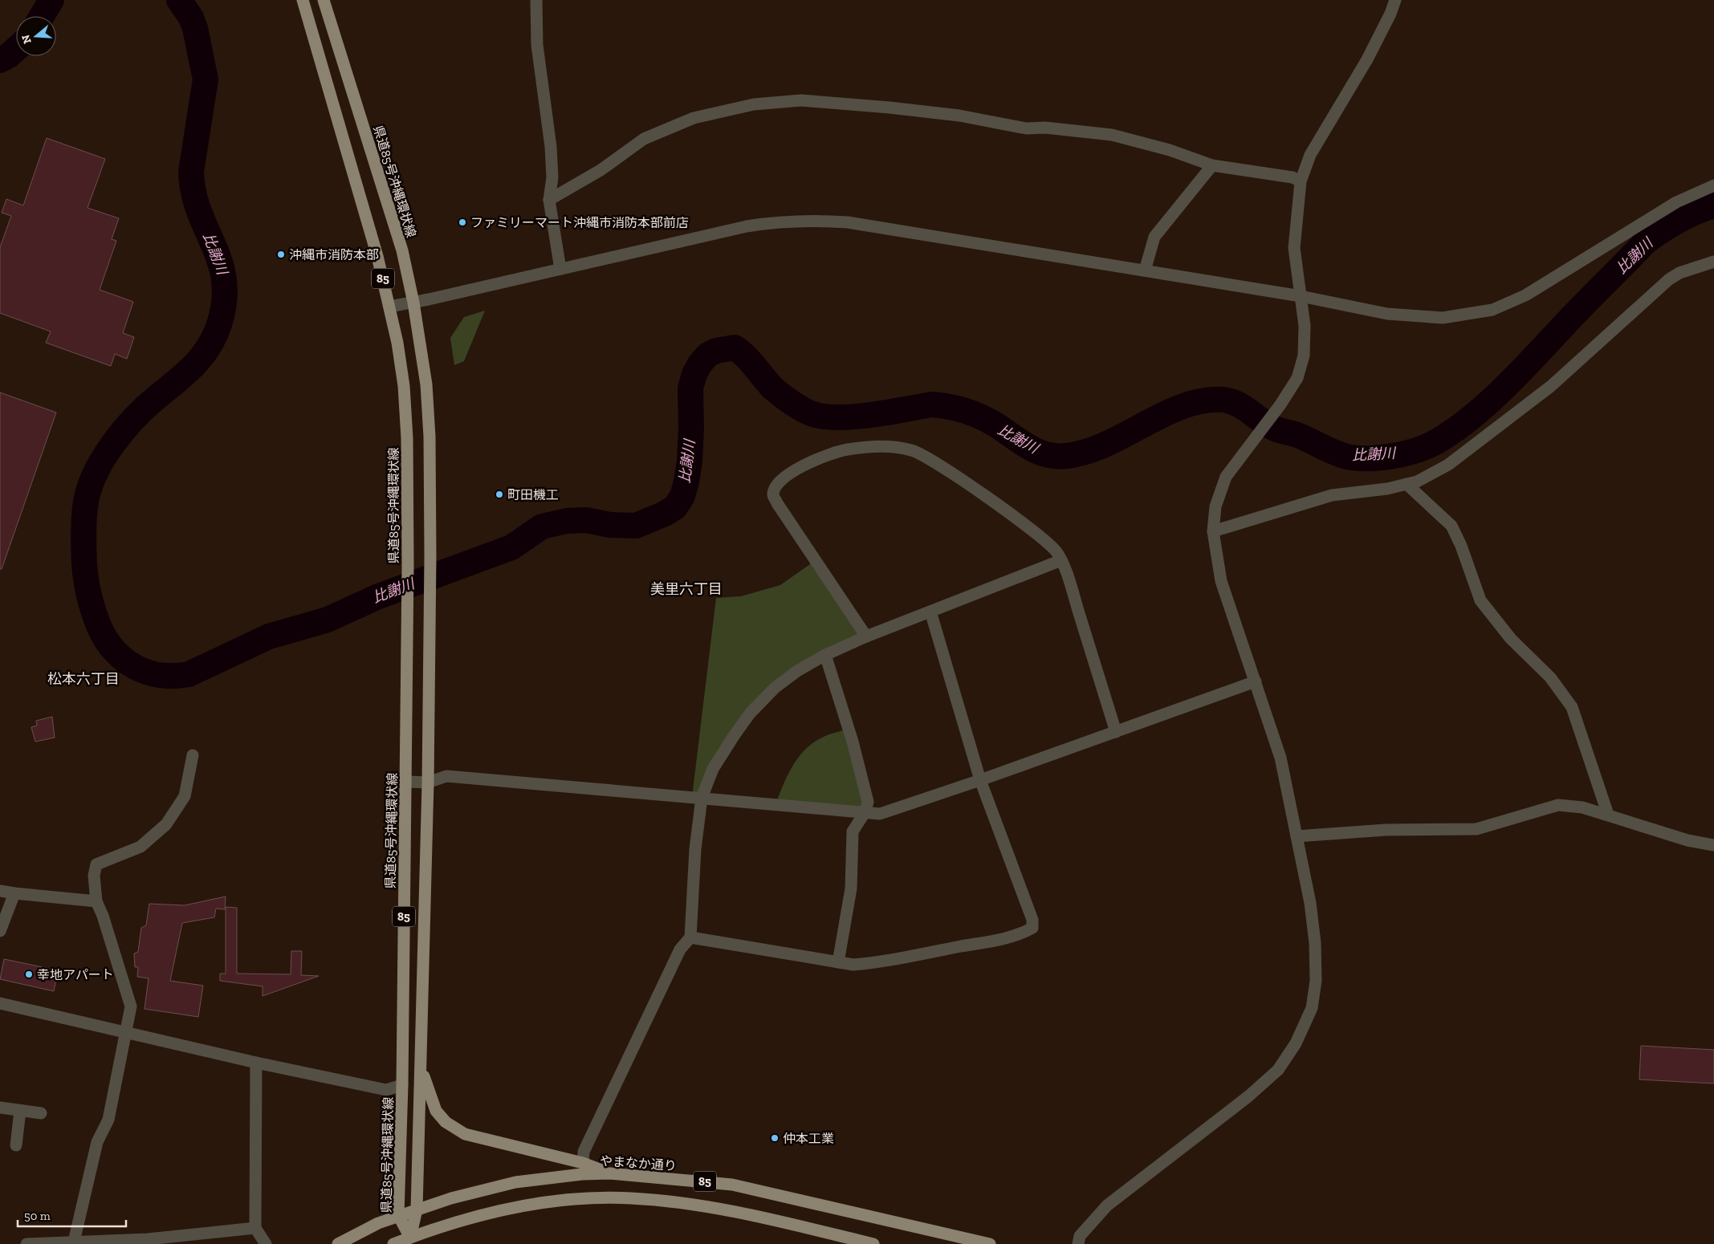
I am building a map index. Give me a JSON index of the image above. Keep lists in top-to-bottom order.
{
  "streets": {
    "main road": ["県道85号沖縄環状線", "85", "やまなか通り"]
  },
  "crossings": [
    ["県道85号沖縄環状線", "85"],
    ["県道85号沖縄環状線", "やまなか通り"]
  ],
  "districts": ["美里六丁目", "松本六丁目"],
  "water": ["比謝川"],
  "places": [
    "ファミリーマート沖縄市消防本部前店",
    "沖縄市消防本部",
    "町田機工",
    "幸地アパート",
    "仲本工業"
  ],
  "scale_bar": "50 m",
  "north": "left"
}
